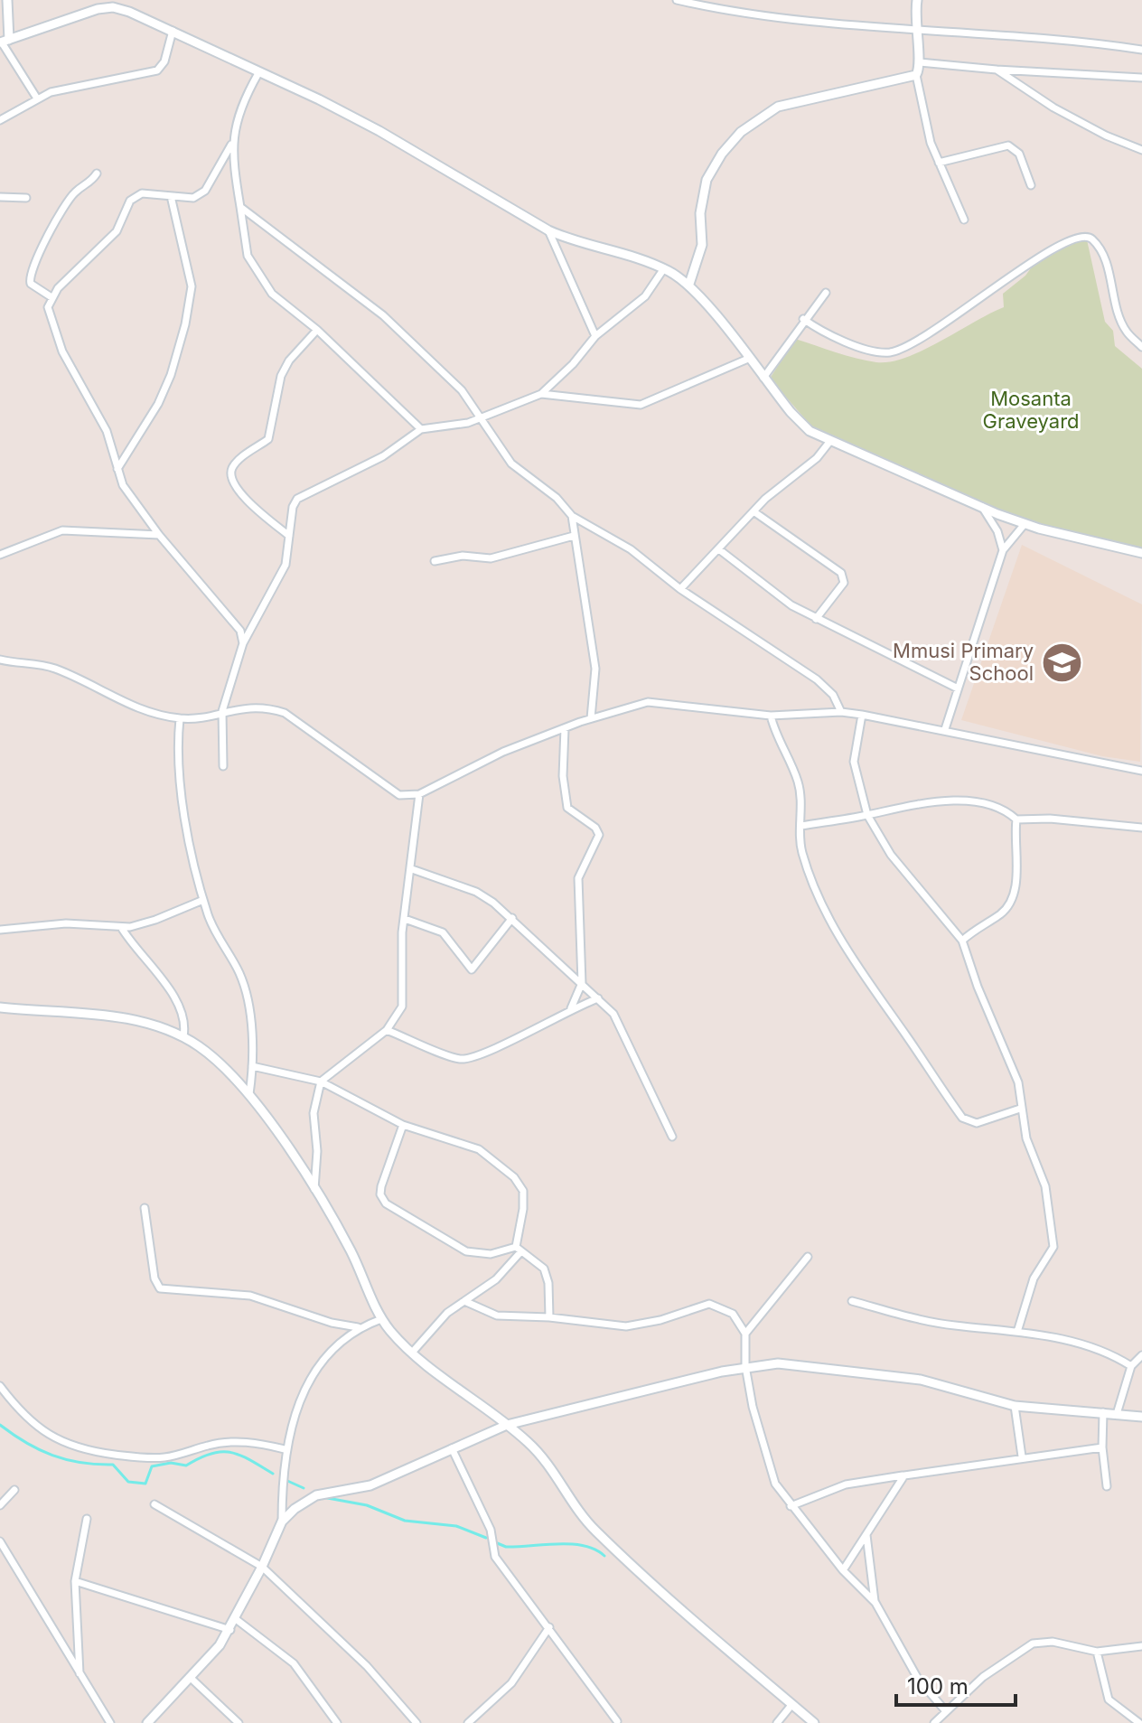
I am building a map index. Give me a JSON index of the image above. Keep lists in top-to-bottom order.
{
  "parks": ["Mosanta Graveyard"],
  "places": {
    "school or university": ["Mmusi Primary School"]
  },
  "scale_bar": "100 m"
}
